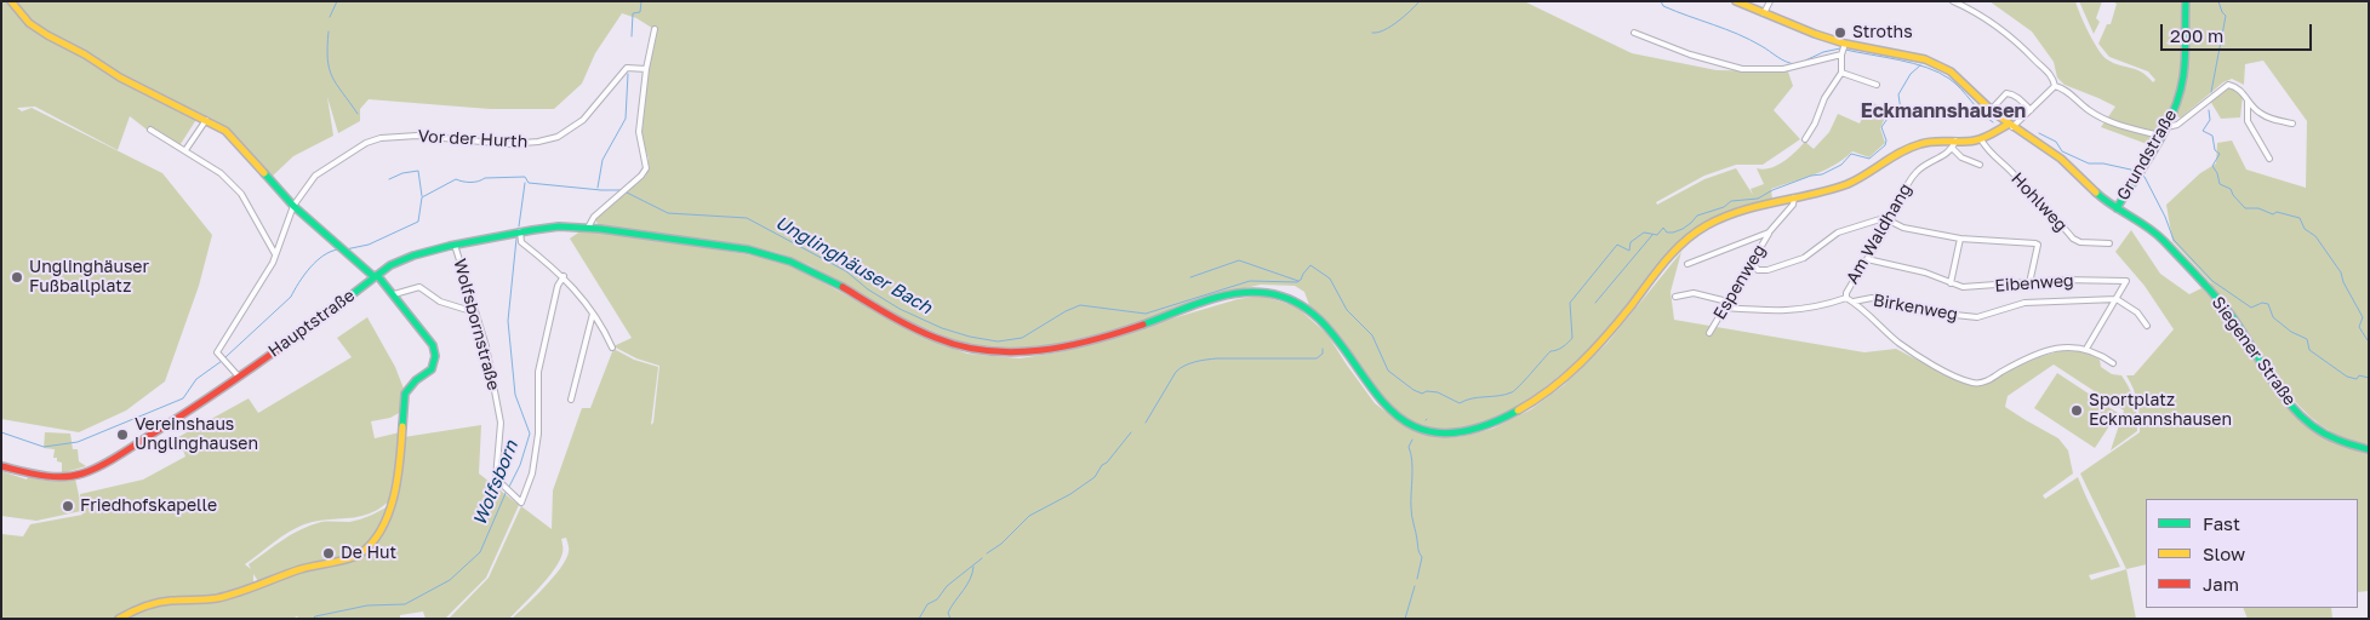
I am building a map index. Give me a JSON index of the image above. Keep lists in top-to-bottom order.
{
  "streets": {
    "main road": ["Grundstraße", "Hauptstraße", "Siegener Straße"],
    "street": [
      "Vor der Hurth",
      "Hohlweg",
      "Am Waldhang",
      "Espenweg",
      "Eibenweg",
      "Birkenweg",
      "Wolfsbornstraße"
    ]
  },
  "crossings": [
    ["Grundstraße", "Siegener Straße"],
    ["Hohlweg", "Hauptstraße"],
    ["Am Waldhang", "Eibenweg"],
    ["Am Waldhang", "Birkenweg"],
    ["Espenweg", "Hauptstraße"],
    ["Eibenweg", "Birkenweg"],
    ["Hauptstraße", "Wolfsbornstraße"]
  ],
  "districts": ["Eckmannshausen"],
  "water": ["Unglinghäuser Bach", "Wolfsborn"],
  "places": [
    "Stroths",
    "Unglinghäuser Fußballplatz",
    "Sportplatz Eckmannshausen",
    "Vereinshaus Unglinghausen",
    "Friedhofskapelle",
    "De Hut"
  ],
  "legend": ["Fast", "Slow", "Jam"],
  "scale_bar": "200 m"
}
